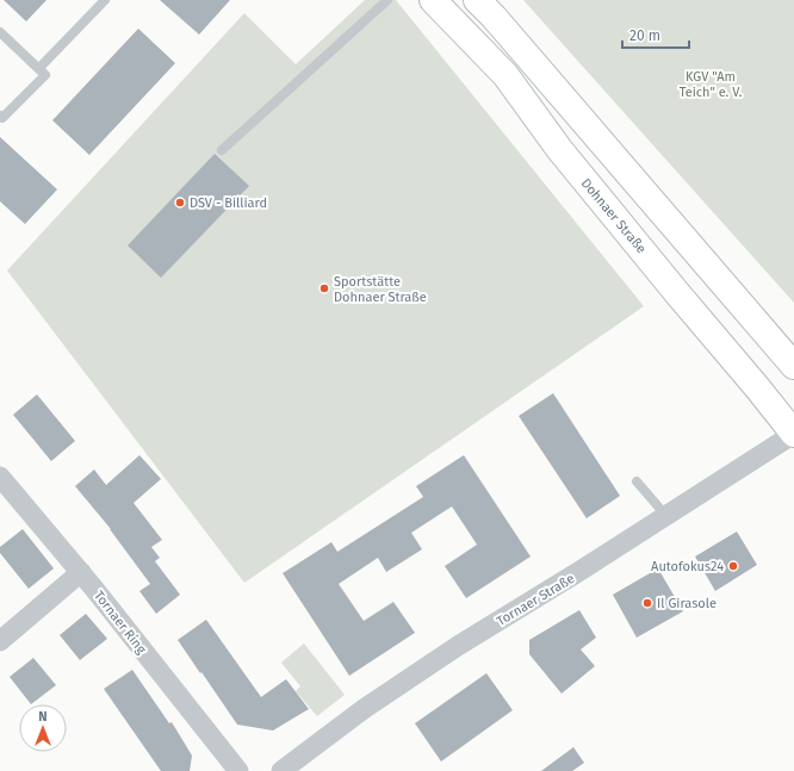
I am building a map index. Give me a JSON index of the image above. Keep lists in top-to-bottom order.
{
  "streets": {
    "main road": ["Dohnaer Straße"],
    "street": ["Tornaer Straße", "Tornaer Ring"]
  },
  "crossings": [
    ["Dohnaer Straße", "Tornaer Straße"]
  ],
  "parks": ["KGV \"Am Teich\" e. V."],
  "places": [
    "DSV - Billiard",
    "Sportstätte Dohnaer Straße",
    "Autofokus24",
    "Il Girasole"
  ],
  "scale_bar": "20 m",
  "north": "top"
}
